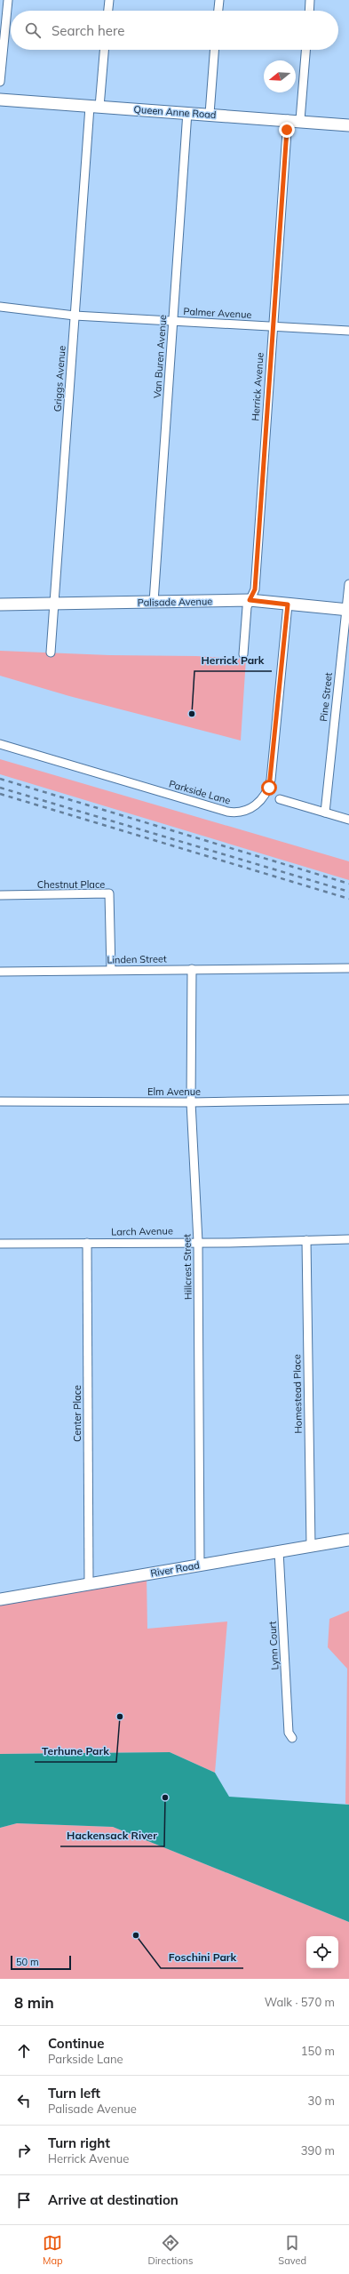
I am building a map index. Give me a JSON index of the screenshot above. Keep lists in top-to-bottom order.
{
  "streets": {
    "street": [
      "Queen Anne Road",
      "Palmer Avenue",
      "Van Buren Avenue",
      "Griggs Avenue",
      "Herrick Avenue",
      "Palisade Avenue",
      "Pine Street",
      "Parkside Lane",
      "Chestnut Place",
      "Linden Street",
      "Elm Avenue",
      "Larch Avenue",
      "Hillcrest Street",
      "Homestead Place",
      "Center Place",
      "River Road",
      "Lynn Court"
    ]
  },
  "crossings": [
    ["Queen Anne Road", "Van Buren Avenue"],
    ["Queen Anne Road", "Griggs Avenue"],
    ["Queen Anne Road", "Herrick Avenue"],
    ["Palmer Avenue", "Van Buren Avenue"],
    ["Palmer Avenue", "Griggs Avenue"],
    ["Palmer Avenue", "Herrick Avenue"],
    ["Van Buren Avenue", "Palisade Avenue"],
    ["Griggs Avenue", "Palisade Avenue"],
    ["Herrick Avenue", "Palisade Avenue"],
    ["Palisade Avenue", "Pine Street"],
    ["Palisade Avenue", "Parkside Lane"],
    ["Chestnut Place", "Linden Street"],
    ["Linden Street", "Hillcrest Street"],
    ["Elm Avenue", "Hillcrest Street"],
    ["Larch Avenue", "Hillcrest Street"],
    ["Larch Avenue", "Homestead Place"],
    ["Larch Avenue", "Center Place"],
    ["Hillcrest Street", "River Road"],
    ["Homestead Place", "River Road"],
    ["Center Place", "River Road"],
    ["River Road", "Lynn Court"]
  ],
  "places": [
    "Herrick Park",
    "Terhune Park",
    "Hackensack River",
    "Foschini Park"
  ],
  "scale_bar": "50 m",
  "north": "left",
  "page": {
    "search": "Search here",
    "scale": "50 m",
    "heading": ["8 min", "Walk · 570 m"],
    "list": [
      ["Continue", "Parkside Lane", "150 m"],
      ["Turn left", "Palisade Avenue", "30 m"],
      ["Turn right", "Herrick Avenue", "390 m"],
      "Arrive at destination"
    ],
    "nav": ["Map", "Directions", "Saved"]
  }
}
